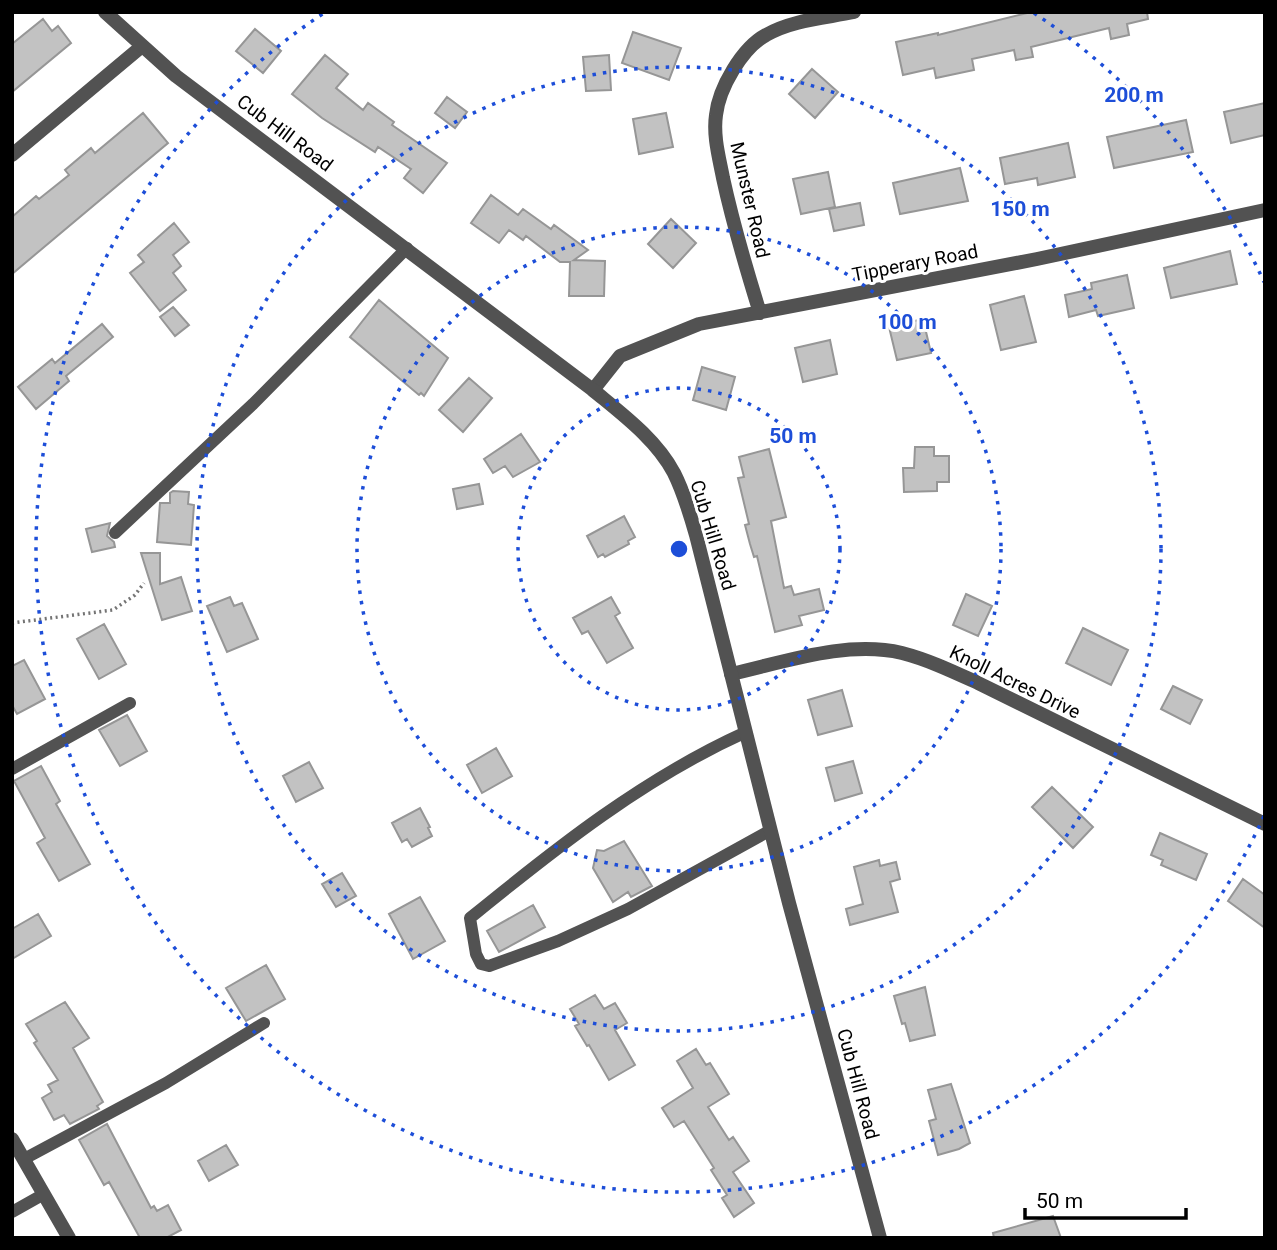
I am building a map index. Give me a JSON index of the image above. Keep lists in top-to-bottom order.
{
  "streets": {
    "street": [
      "Cub Hill Road",
      "Munster Road",
      "Tipperary Road",
      "Knoll Acres Drive"
    ]
  },
  "crossings": [
    ["Cub Hill Road", "Tipperary Road"],
    ["Cub Hill Road", "Knoll Acres Drive"],
    ["Munster Road", "Tipperary Road"]
  ],
  "scale_bar": "50 m",
  "rings": [
    "200 m",
    "150 m",
    "100 m",
    "50 m"
  ]
}
